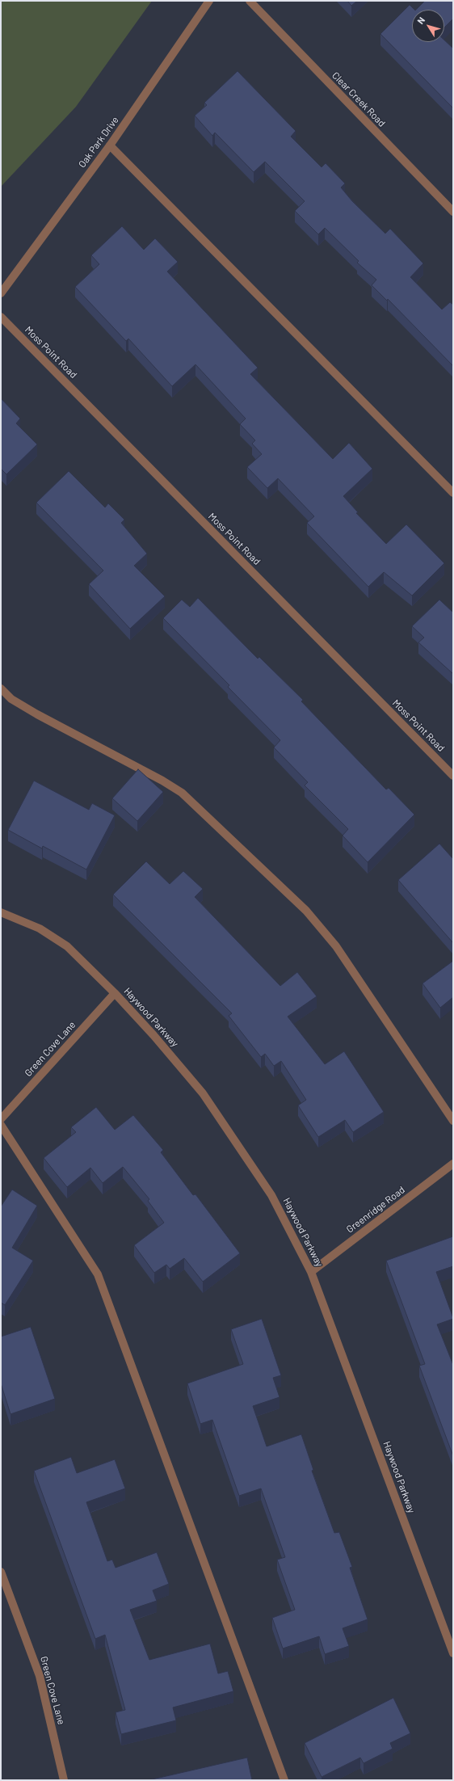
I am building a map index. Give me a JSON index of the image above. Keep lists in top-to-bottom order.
{
  "streets": {
    "street": [
      "Clear Creek Road",
      "Oak Park Drive",
      "Moss Point Road",
      "Haywood Parkway",
      "Green Cove Lane",
      "Greenridge Road"
    ]
  },
  "crossings": [
    ["Haywood Parkway", "Green Cove Lane"],
    ["Haywood Parkway", "Greenridge Road"]
  ],
  "north": "top left"
}
